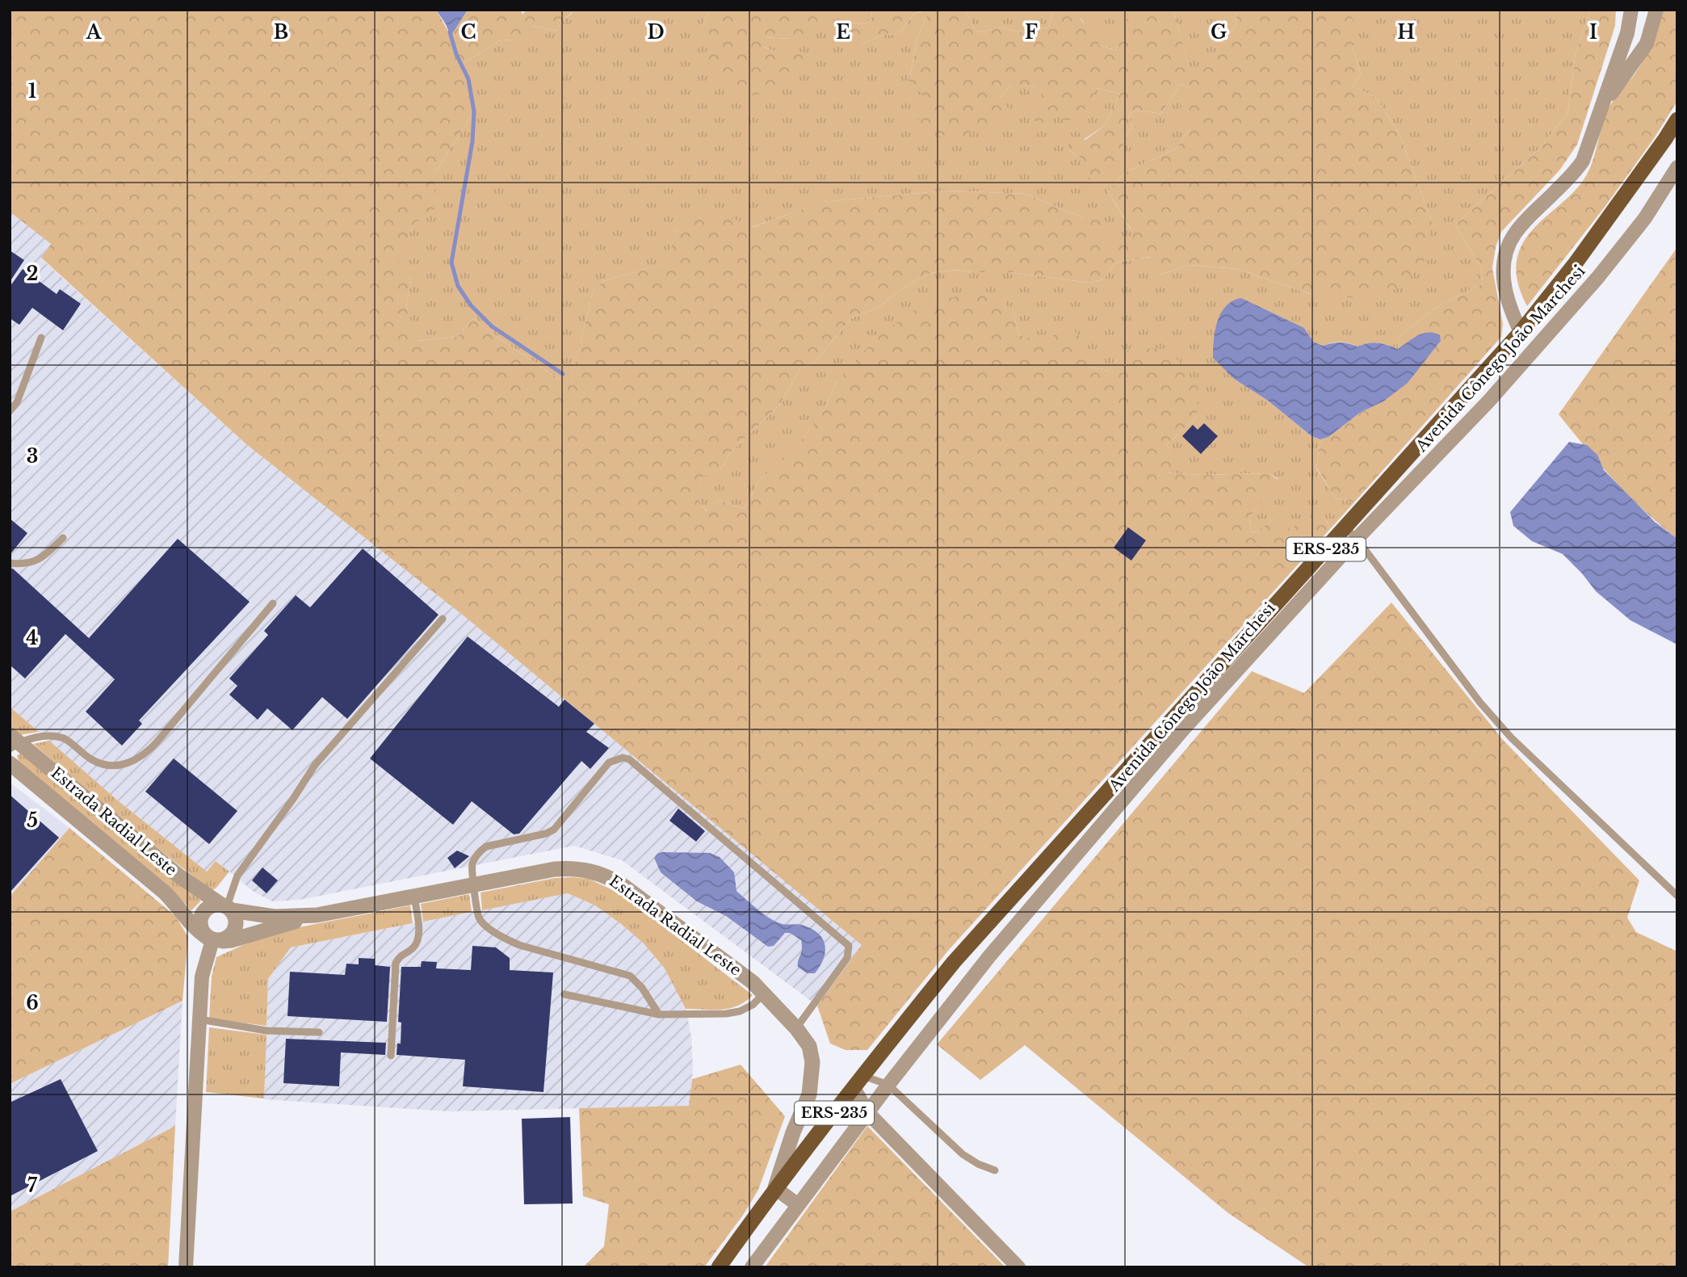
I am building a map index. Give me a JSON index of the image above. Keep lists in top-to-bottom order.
{
  "streets": {
    "main road": ["ERS-235"],
    "street": ["Avenida Cônego João Marchesi", "Estrada Radial Leste"]
  },
  "crossings": [
    ["Avenida Cônego João Marchesi", "ERS-235"],
    ["ERS-235", "Estrada Radial Leste"]
  ],
  "grid": {
    "columns": [
      "A",
      "B",
      "C",
      "D",
      "E",
      "F",
      "G",
      "H",
      "I"
    ],
    "rows": [
      "1",
      "2",
      "3",
      "4",
      "5",
      "6",
      "7"
    ]
  }
}
